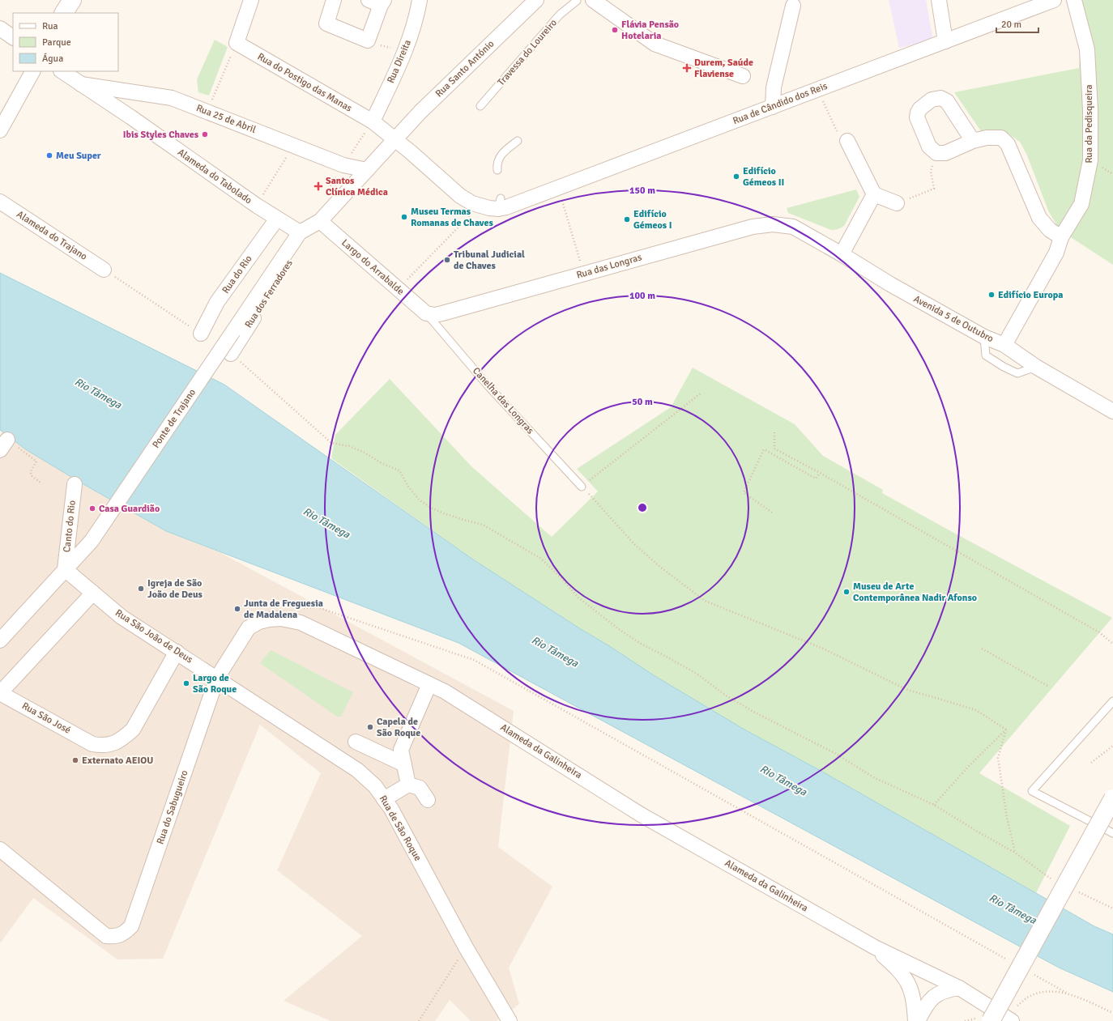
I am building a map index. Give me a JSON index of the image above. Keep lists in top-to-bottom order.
{
  "streets": {
    "street": [
      "Rua Direita",
      "Rua Santo António",
      "Rua do Postigo das Manas",
      "Rua de Cândido dos Reis",
      "Rua 25 de Abril",
      "Rua da Pedisqueira",
      "Alameda do Tabolado",
      "Alameda do Trajano",
      "Rua das Longras",
      "Largo do Arrabalde",
      "Rua do Rio",
      "Rua dos Ferradores",
      "Avenida 5 de Outubro",
      "Ponte de Trajano",
      "Canto do Rio",
      "Rua São João de Deus",
      "Rua São José",
      "Alameda da Galinheira",
      "Rua do Sabugueiro",
      "Rua de São Roque"
    ],
    "lane": ["Travessa do Loureiro", "Canelha das Longras"]
  },
  "crossings": [
    ["Rua Direita", "Rua do Postigo das Manas"],
    ["Rua 25 de Abril", "Alameda do Tabolado"],
    ["Rua da Pedisqueira", "Avenida 5 de Outubro"],
    ["Alameda do Tabolado", "Rua do Rio"],
    ["Alameda do Tabolado", "Rua dos Ferradores"],
    ["Alameda do Tabolado", "Ponte de Trajano"],
    ["Rua das Longras", "Largo do Arrabalde"],
    ["Rua das Longras", "Avenida 5 de Outubro"],
    ["Rua das Longras", "Canelha das Longras"],
    ["Largo do Arrabalde", "Canelha das Longras"],
    ["Rua dos Ferradores", "Ponte de Trajano"],
    ["Ponte de Trajano", "Canto do Rio"],
    ["Ponte de Trajano", "Rua São João de Deus"],
    ["Canto do Rio", "Rua São João de Deus"],
    ["Rua São João de Deus", "Rua São José"],
    ["Rua São João de Deus", "Alameda da Galinheira"],
    ["Rua São João de Deus", "Rua do Sabugueiro"],
    ["Rua São João de Deus", "Rua de São Roque"],
    ["Alameda da Galinheira", "Rua do Sabugueiro"],
    ["Alameda da Galinheira", "Rua de São Roque"],
    ["Rua do Sabugueiro", "Rua de São Roque"]
  ],
  "water": ["Rio Tâmega"],
  "places": {
    "other": [
      "Flávia Pensão Hotelaria",
      "Ibis Styles Chaves",
      "Meu Super",
      "Edifício Gémeos II",
      "Museu Termas Romanas de Chaves",
      "Edifício Gémeos I",
      "Tribunal Judicial de Chaves",
      "Edifício Europa",
      "Casa Guardião",
      "Igreja de São João de Deus",
      "Museu de Arte Contemporânea Nadir Afonso",
      "Junta de Freguesia de Madalena",
      "Largo de São Roque",
      "Capela de São Roque",
      "Externato AEIOU"
    ],
    "health": ["Durem, Saúde Flaviense", "Santos Clínica Médica"]
  },
  "legend": ["Rua", "Parque", "Água"],
  "scale_bar": "20 m",
  "rings": ["150 m", "100 m", "50 m"]
}
